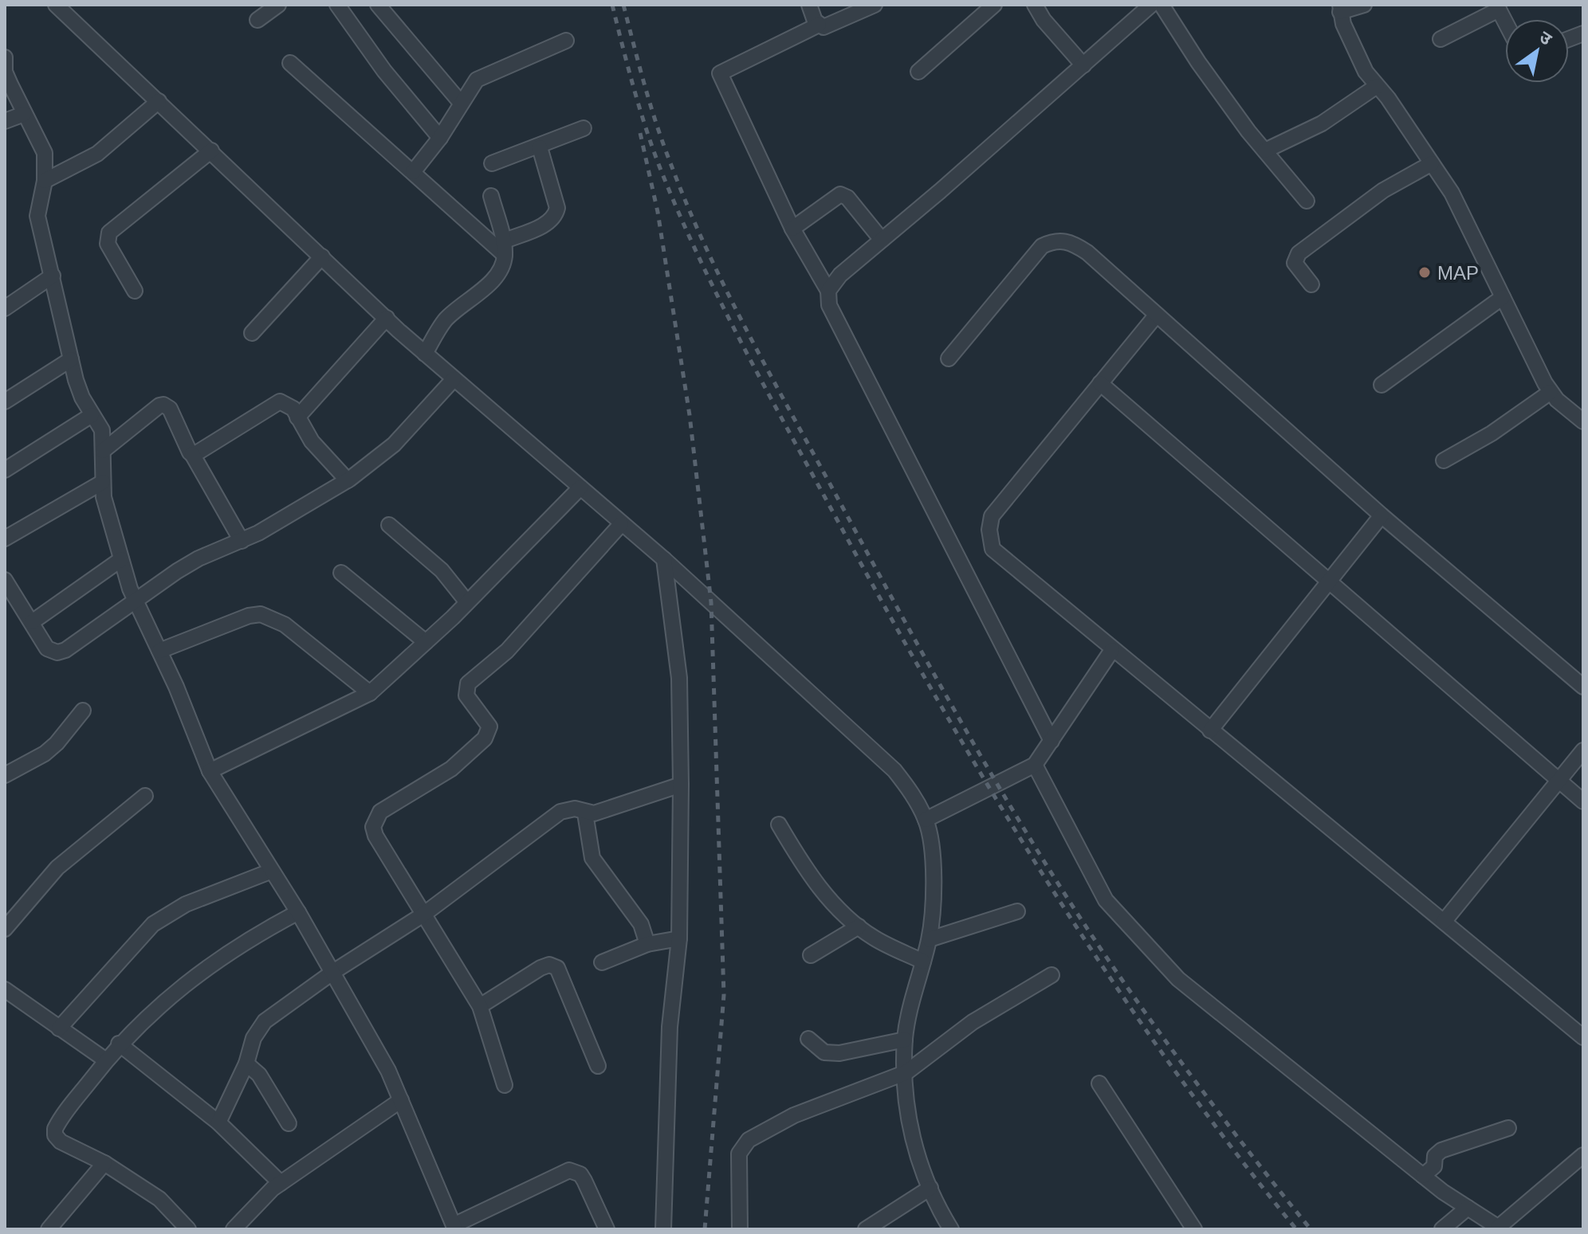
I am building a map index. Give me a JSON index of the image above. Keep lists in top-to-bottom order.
{
  "places": ["MAP"],
  "north": "top right"
}
